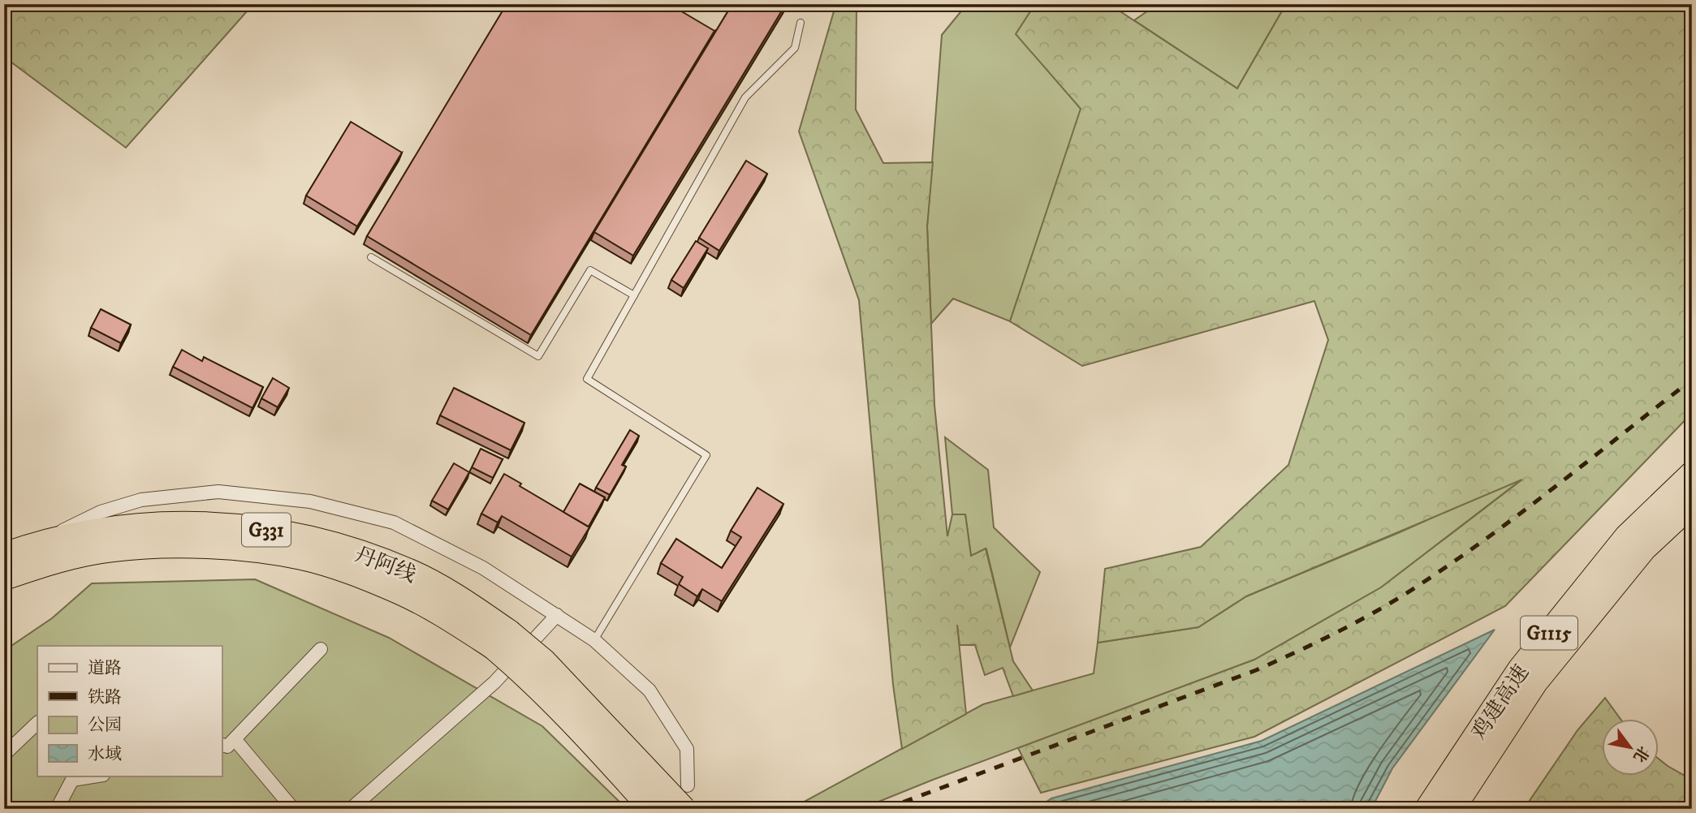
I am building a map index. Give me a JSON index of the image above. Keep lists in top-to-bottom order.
{
  "streets": {
    "highway": [
      "G331",
      "丹阿线",
      "G1115",
      "鸡建高速"
    ]
  },
  "legend": [
    "道路",
    "铁路",
    "公园",
    "水域"
  ],
  "north": "bottom right"
}
